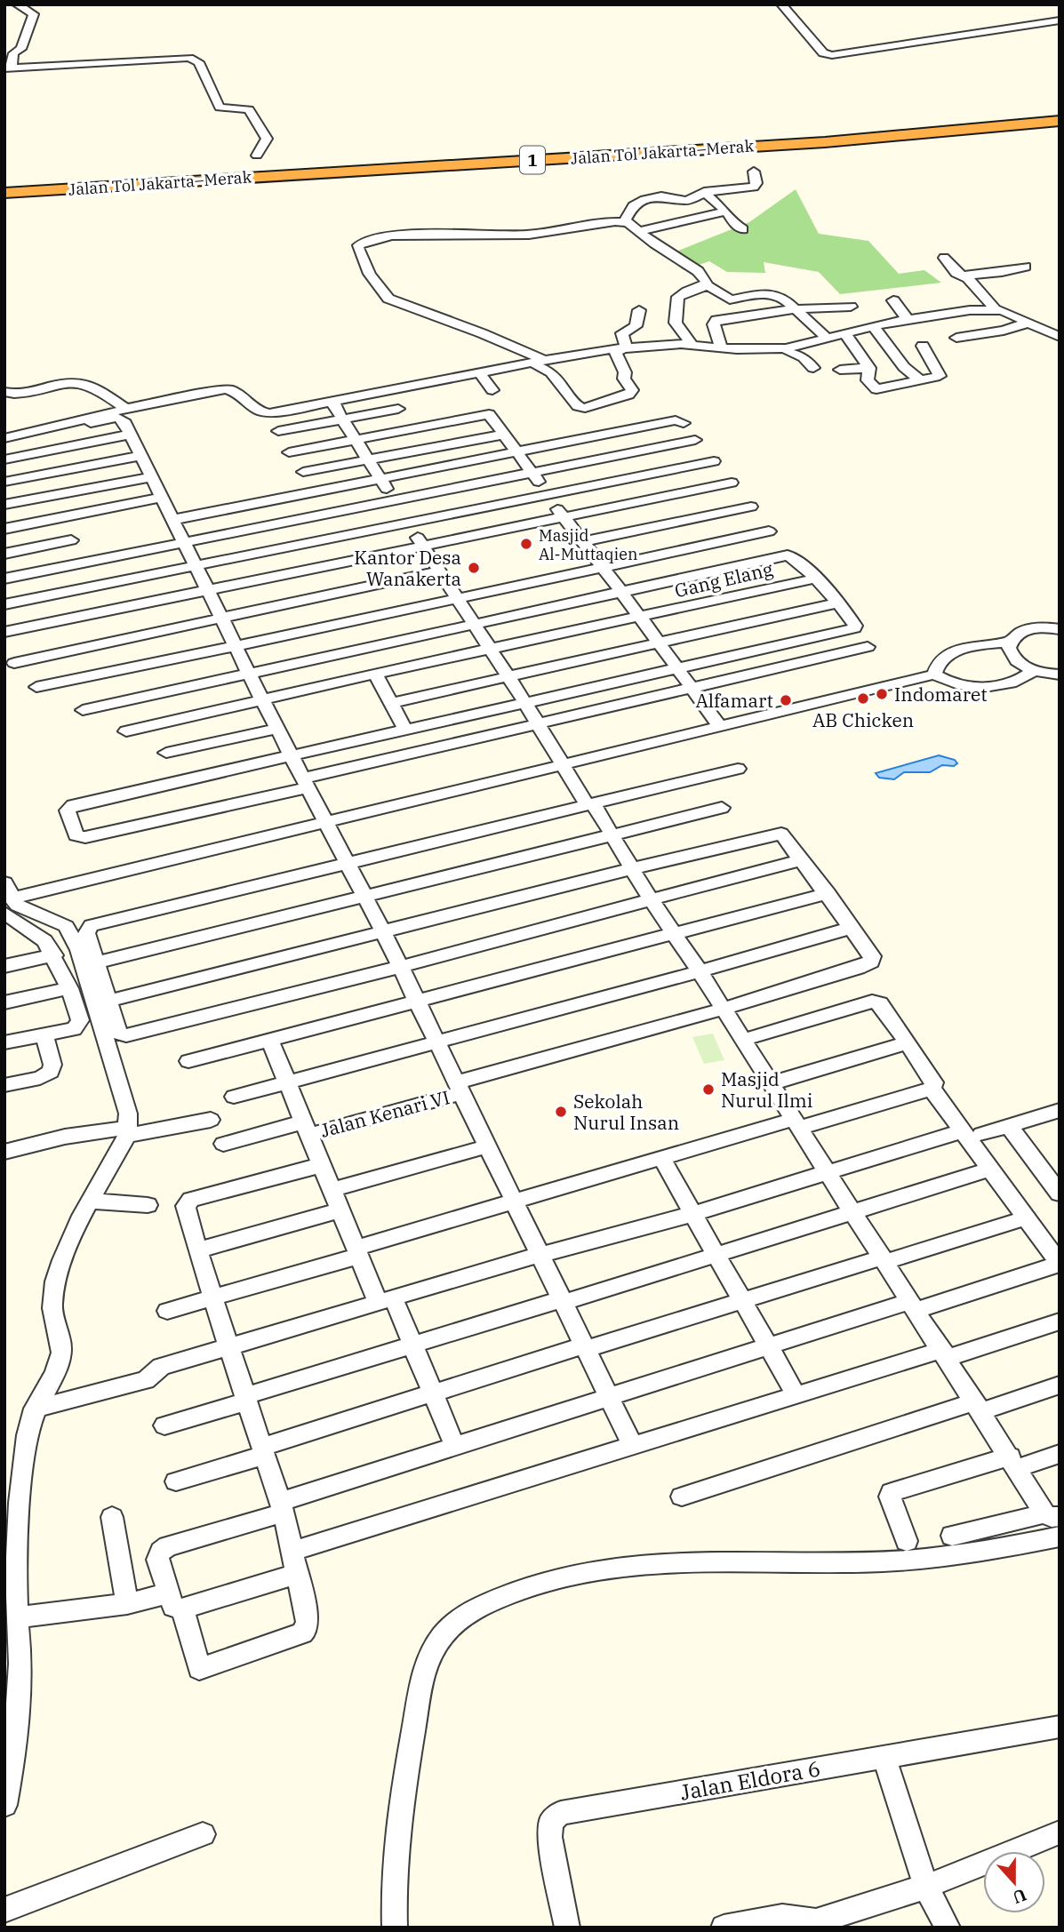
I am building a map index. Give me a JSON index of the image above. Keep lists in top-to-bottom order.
{
  "streets": {
    "highway": ["Jalan Tol Jakarta–Merak", "1"],
    "street": ["Gang Elang", "Jalan Kenari VI", "Jalan Eldora 6"]
  },
  "places": [
    "Masjid Al-Muttaqien",
    "Kantor Desa Wanakerta",
    "Indomaret",
    "AB Chicken",
    "Alfamart",
    "Masjid Nurul Ilmi",
    "Sekolah Nurul Insan"
  ],
  "north": "bottom"
}
